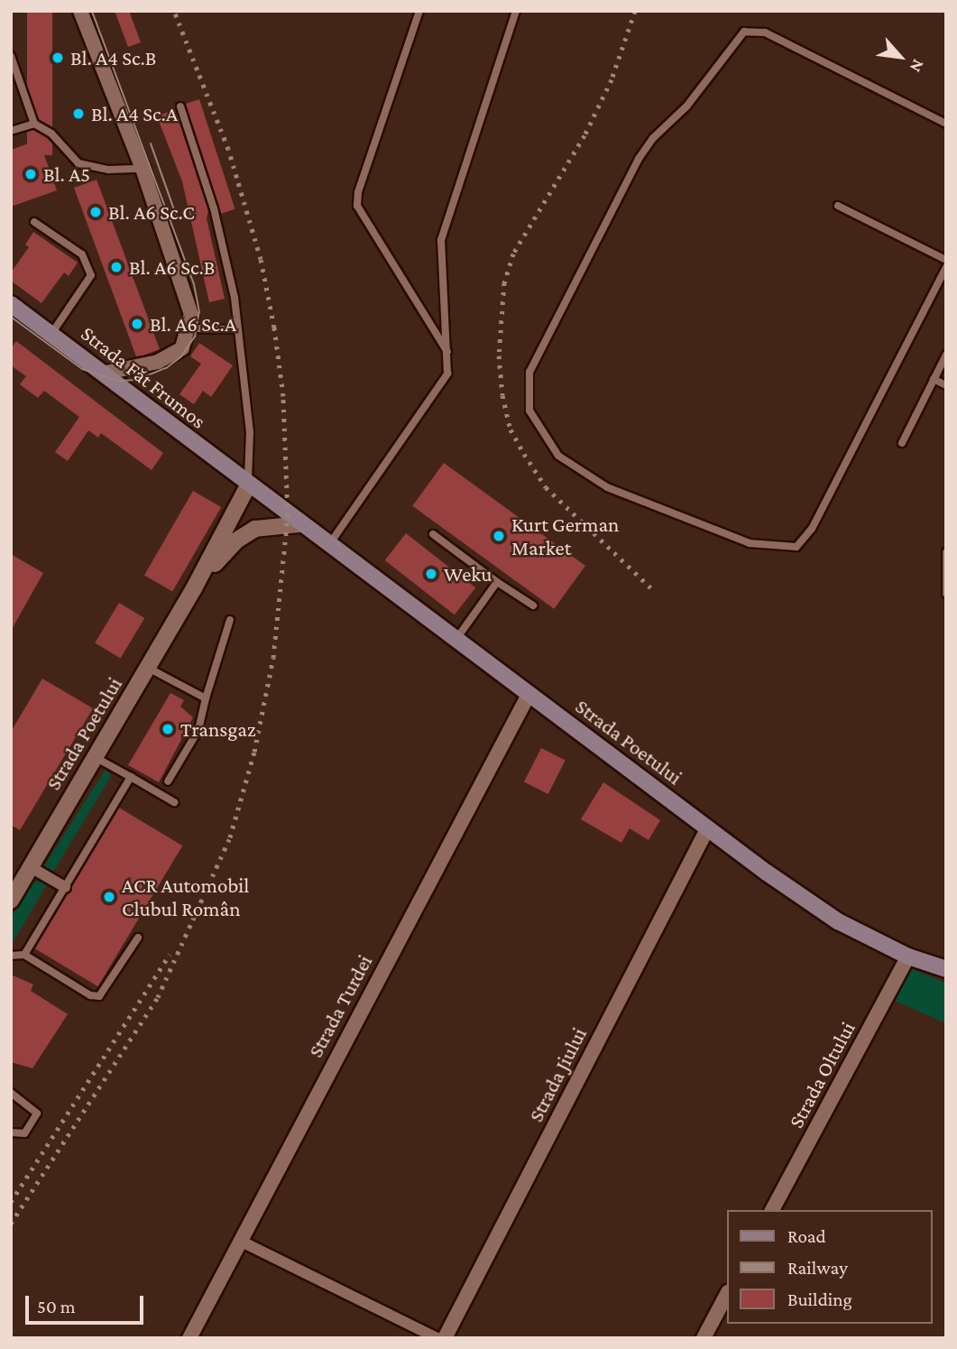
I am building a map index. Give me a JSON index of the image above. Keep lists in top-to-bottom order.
{
  "streets": {
    "main road": ["Strada Făt Frumos", "Strada Poetului"],
    "street": ["Strada Turdei", "Strada Jiului", "Strada Oltului"]
  },
  "crossings": [
    ["Strada Făt Frumos", "Strada Poetului"],
    ["Strada Poetului", "Strada Turdei"],
    ["Strada Poetului", "Strada Jiului"],
    ["Strada Poetului", "Strada Oltului"]
  ],
  "places": [
    "Bl. A4 Sc.B",
    "Bl. A4 Sc.A",
    "Bl. A5",
    "Bl. A6 Sc.C",
    "Bl. A6 Sc.B",
    "Bl. A6 Sc.A",
    "Kurt German Market",
    "Weku",
    "Transgaz",
    "ACR Automobil Clubul Român"
  ],
  "legend": ["Road", "Railway", "Building"],
  "scale_bar": "50 m",
  "north": "bottom right"
}
